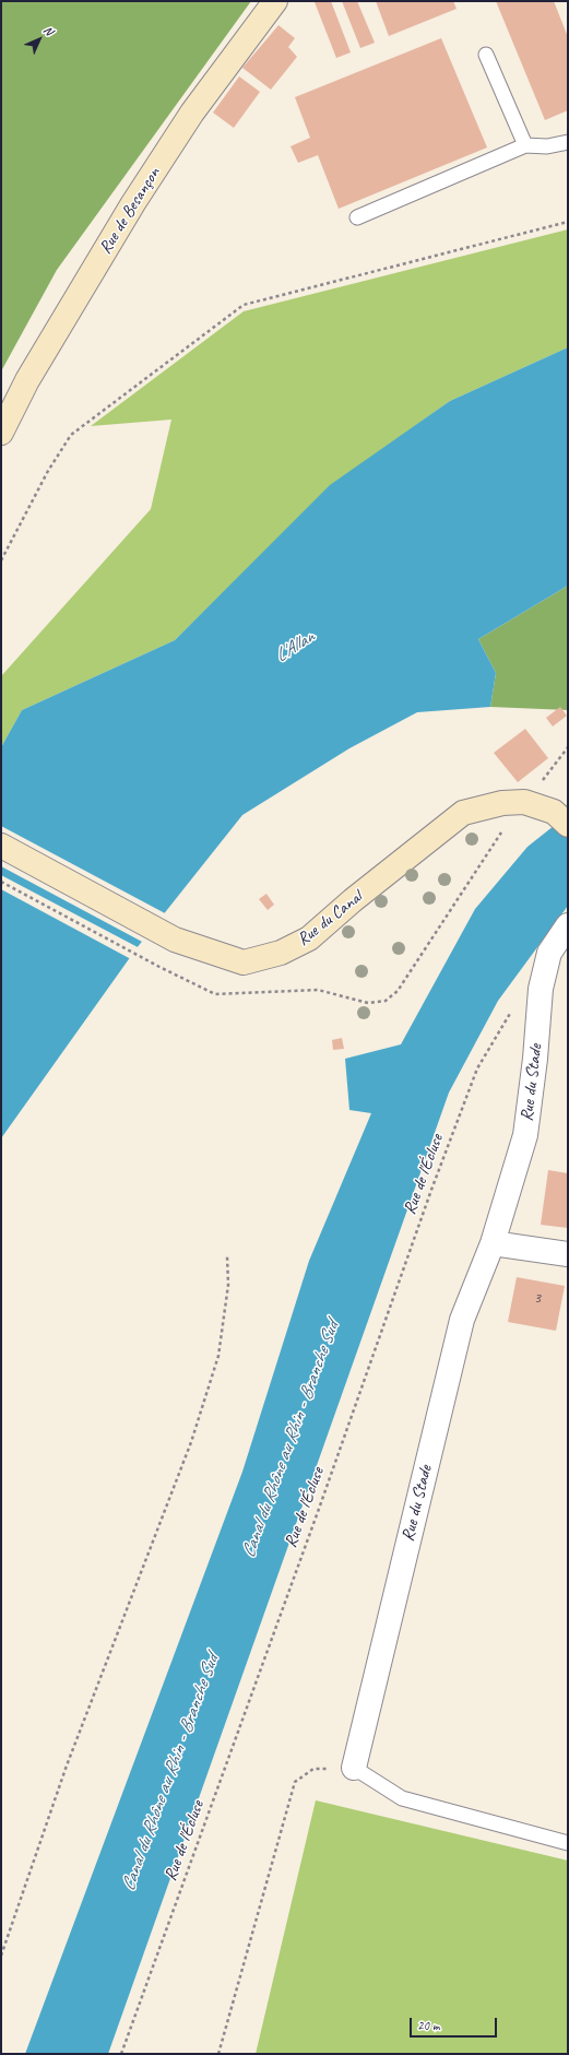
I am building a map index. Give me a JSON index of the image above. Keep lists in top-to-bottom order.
{
  "streets": {
    "street": ["Rue de Besançon", "Rue du Canal", "Rue du Stade"],
    "path": ["Rue de l'Écluse"]
  },
  "crossings": [
    ["Rue du Stade", "Rue de l'Écluse"]
  ],
  "water": ["L'Allan", "Canal du Rhône au Rhin - Branche Sud"],
  "house_numbers": ["3"],
  "scale_bar": "20 m",
  "north": "top right"
}
